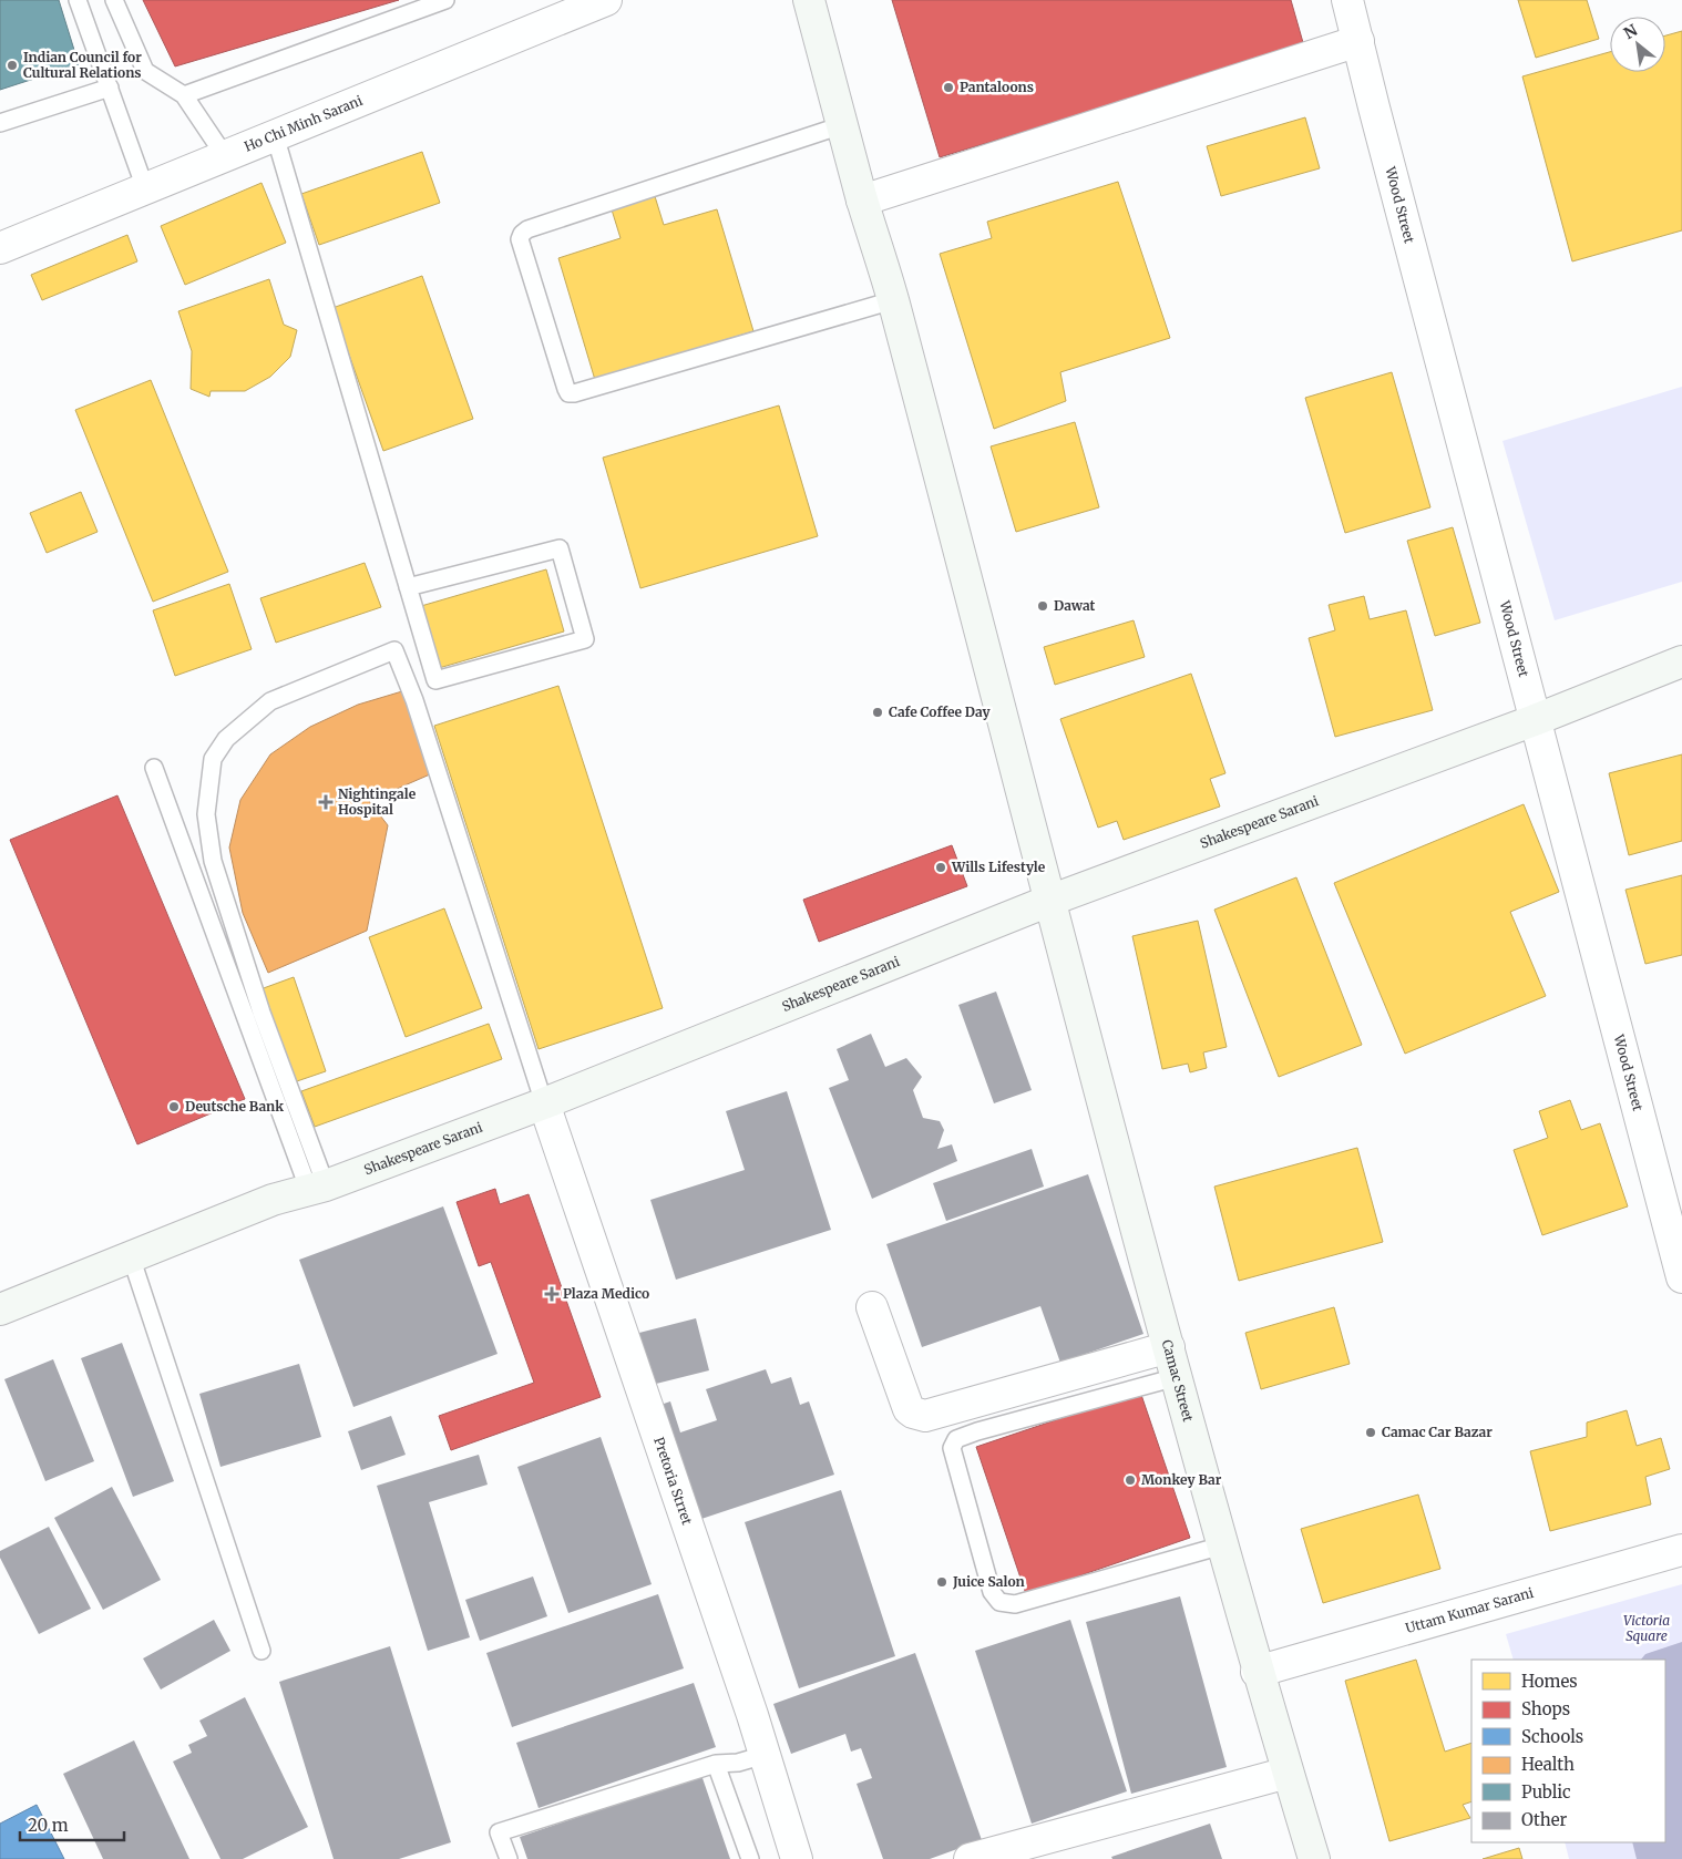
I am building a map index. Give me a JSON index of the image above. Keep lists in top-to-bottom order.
{
  "streets": {
    "main road": ["Shakespeare Sarani", "Camac Street"],
    "street": [
      "Ho Chi Minh Sarani",
      "Wood Street",
      "Pretoria Strret",
      "Uttam Kumar Sarani"
    ]
  },
  "crossings": [
    ["Wood Street", "Shakespeare Sarani"],
    ["Shakespeare Sarani", "Camac Street"],
    ["Shakespeare Sarani", "Pretoria Strret"],
    ["Camac Street", "Uttam Kumar Sarani"]
  ],
  "parks": ["Victoria Square"],
  "places": {
    "other": [
      "Indian Council for Cultural Relations",
      "Pantaloons",
      "Dawat",
      "Cafe Coffee Day",
      "Wills Lifestyle",
      "Deutsche Bank",
      "Camac Car Bazar",
      "Monkey Bar",
      "Juice Salon"
    ],
    "health": ["Nightingale Hospital", "Plaza Medico"]
  },
  "legend": [
    "Homes",
    "Shops",
    "Schools",
    "Health",
    "Public",
    "Other"
  ],
  "scale_bar": "20 m",
  "north": "top left"
}
